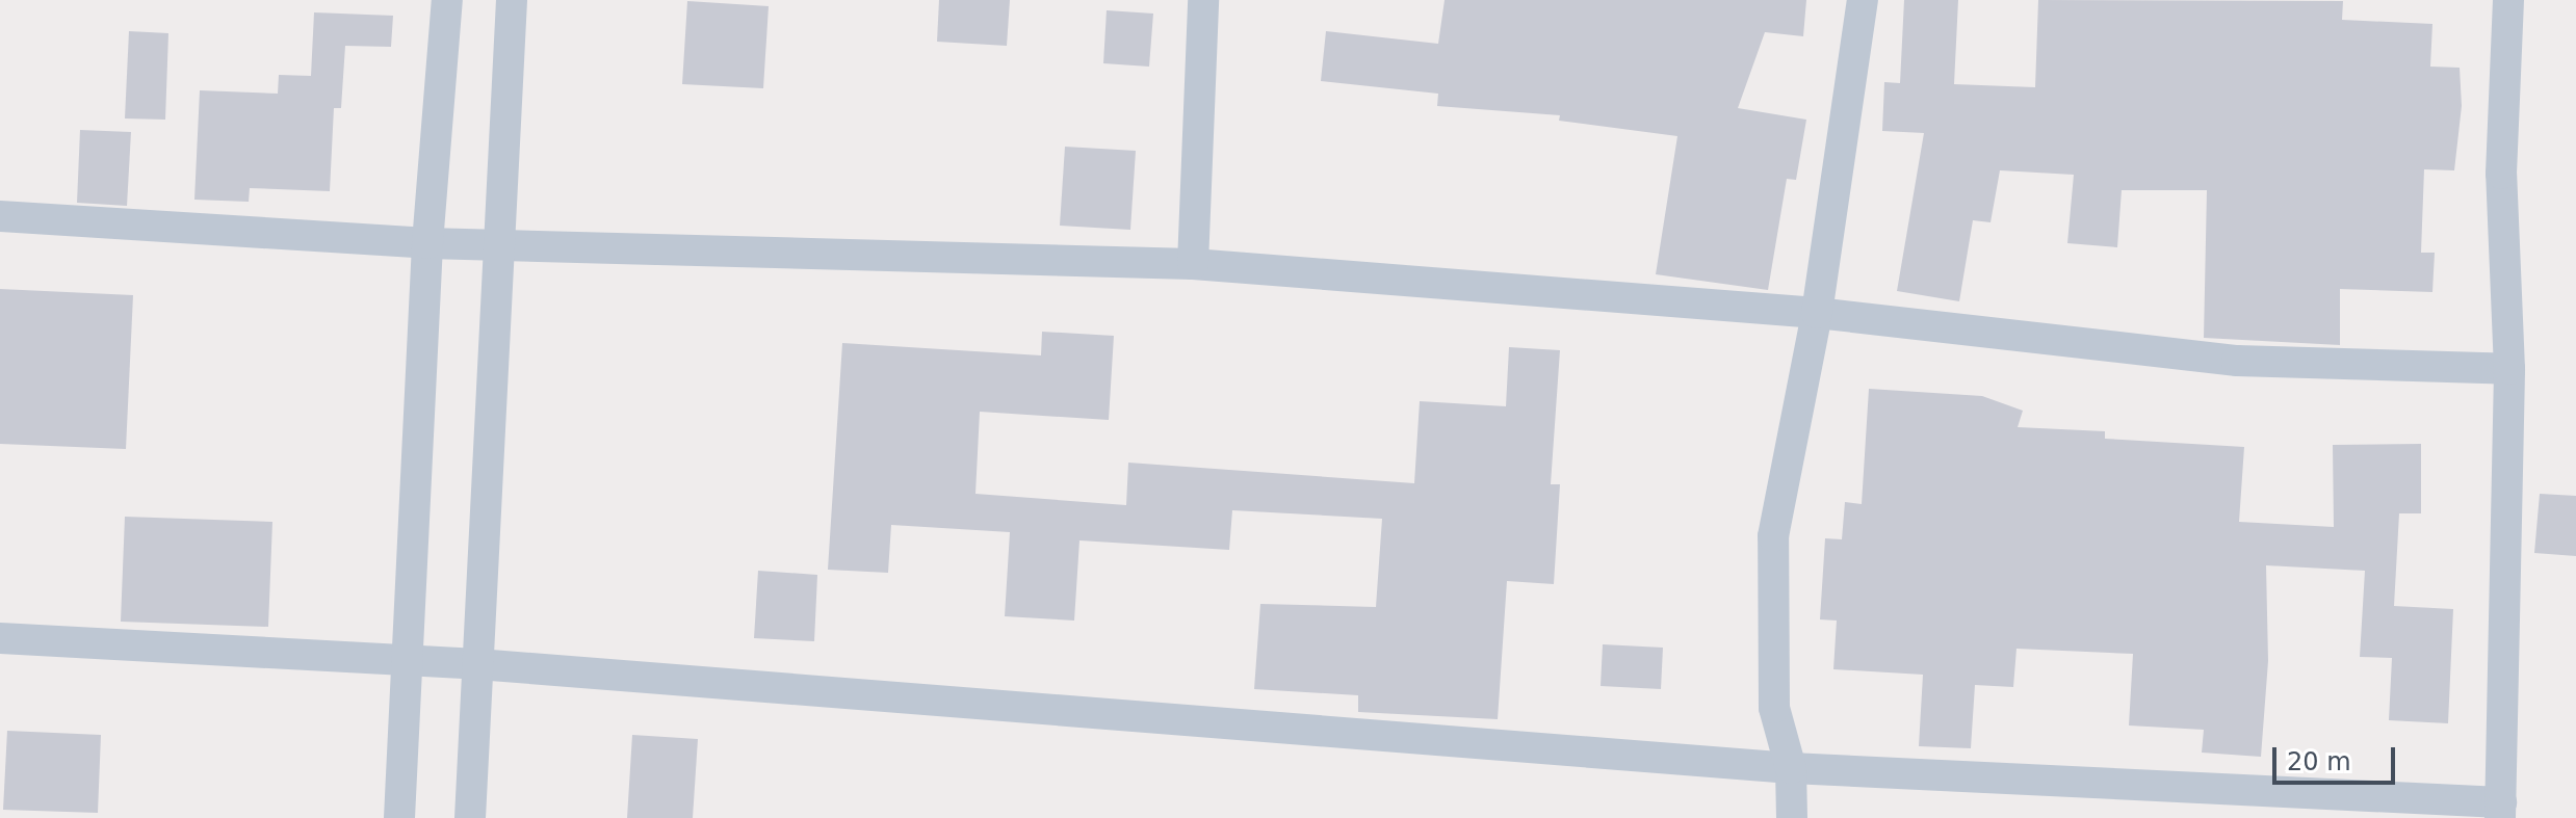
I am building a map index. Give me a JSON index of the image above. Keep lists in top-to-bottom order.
{
  "scale_bar": "20 m"
}
